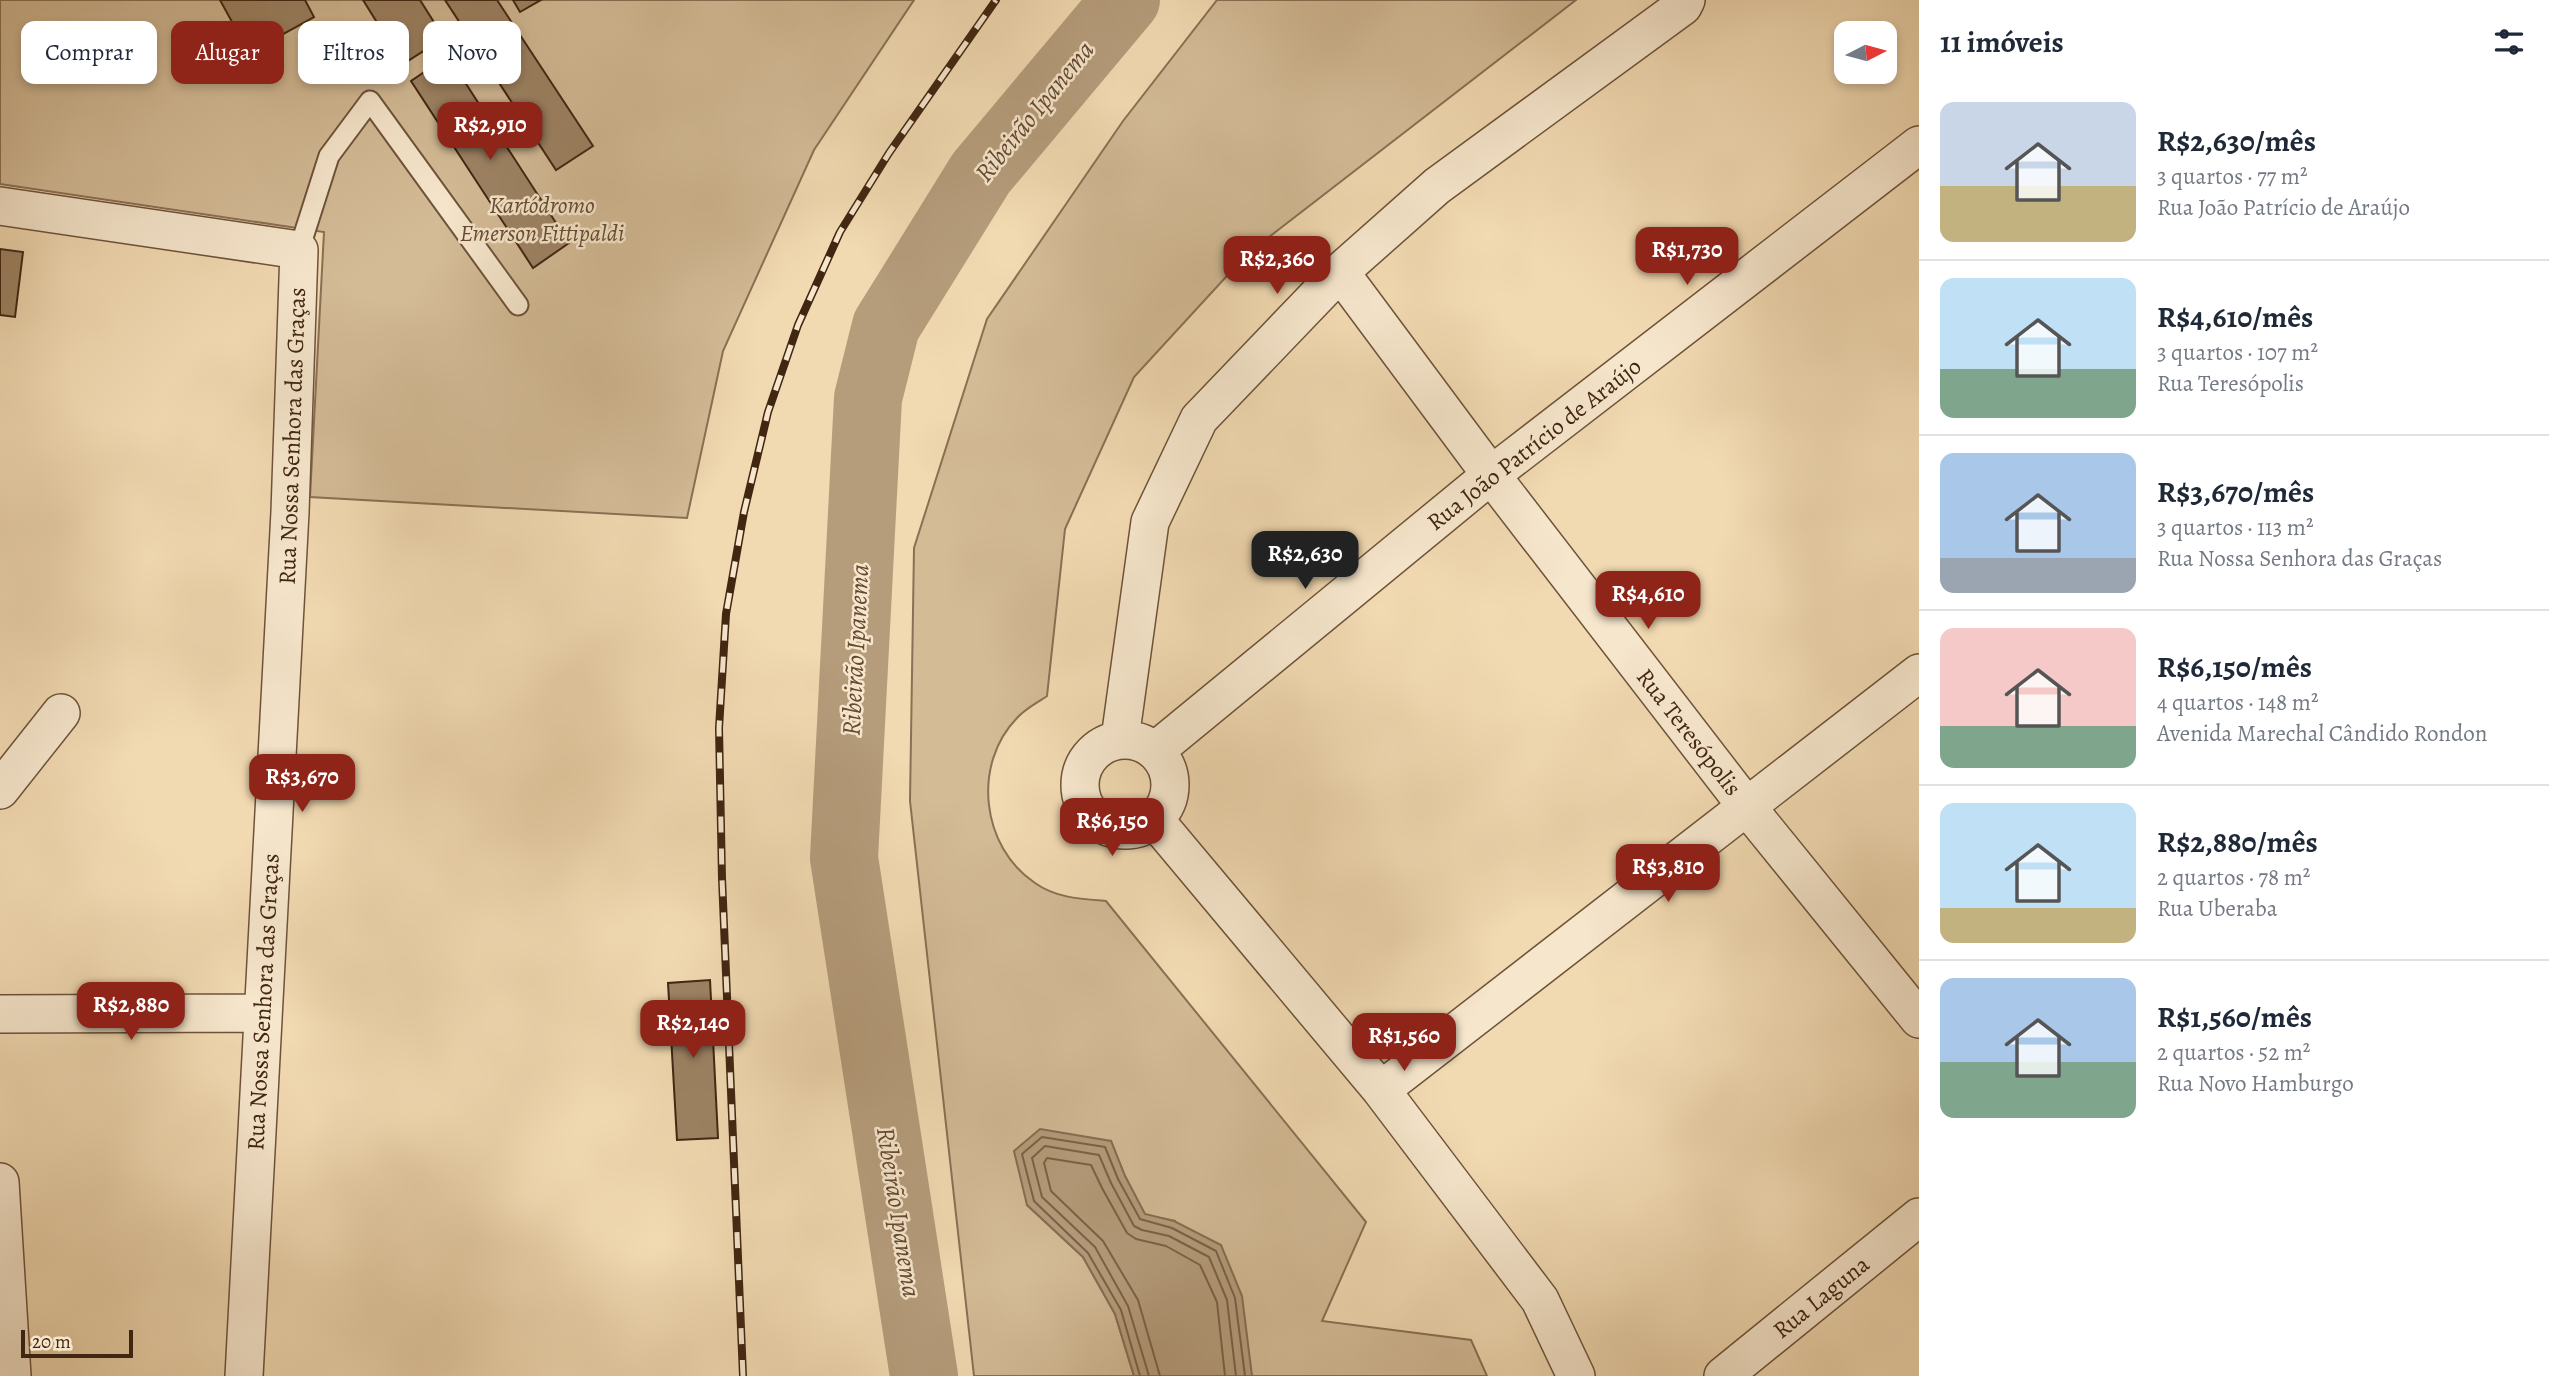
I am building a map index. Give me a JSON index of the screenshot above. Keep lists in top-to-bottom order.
{
  "streets": {
    "street": [
      "Rua Nossa Senhora das Graças",
      "Rua João Patrício de Araújo",
      "Rua Teresópolis",
      "Rua Laguna"
    ]
  },
  "crossings": [
    ["Rua João Patrício de Araújo", "Rua Teresópolis"]
  ],
  "water": ["Ribeirão Ipanema"],
  "parks": ["Kartódromo Emerson Fittipaldi"],
  "scale_bar": "20 m",
  "north": "right",
  "page": {
    "heading": "11 imóveis",
    "chip": [
      "Comprar",
      "Alugar",
      "Filtros",
      "Novo"
    ],
    "list": [
      {
        "name": "R$2,630/mês",
        "note": "3 quartos · 77 m² · Rua João Patrício de Araújo"
      },
      {
        "name": "R$4,610/mês",
        "note": "3 quartos · 107 m² · Rua Teresópolis"
      },
      {
        "name": "R$3,670/mês",
        "note": "3 quartos · 113 m² · Rua Nossa Senhora das Graças"
      },
      {
        "name": "R$6,150/mês",
        "note": "4 quartos · 148 m² · Avenida Marechal Cândido Rondon"
      },
      {
        "name": "R$2,880/mês",
        "note": "2 quartos · 78 m² · Rua Uberaba"
      },
      {
        "name": "R$1,560/mês",
        "note": "2 quartos · 52 m² · Rua Novo Hamburgo"
      }
    ],
    "price": [
      "R$2,910",
      "R$1,730",
      "R$2,360",
      "R$2,630",
      "R$4,610",
      "R$3,670",
      "R$6,150",
      "R$3,810",
      "R$2,880",
      "R$2,140",
      "R$1,560"
    ],
    "scale": "20 m"
  }
}
